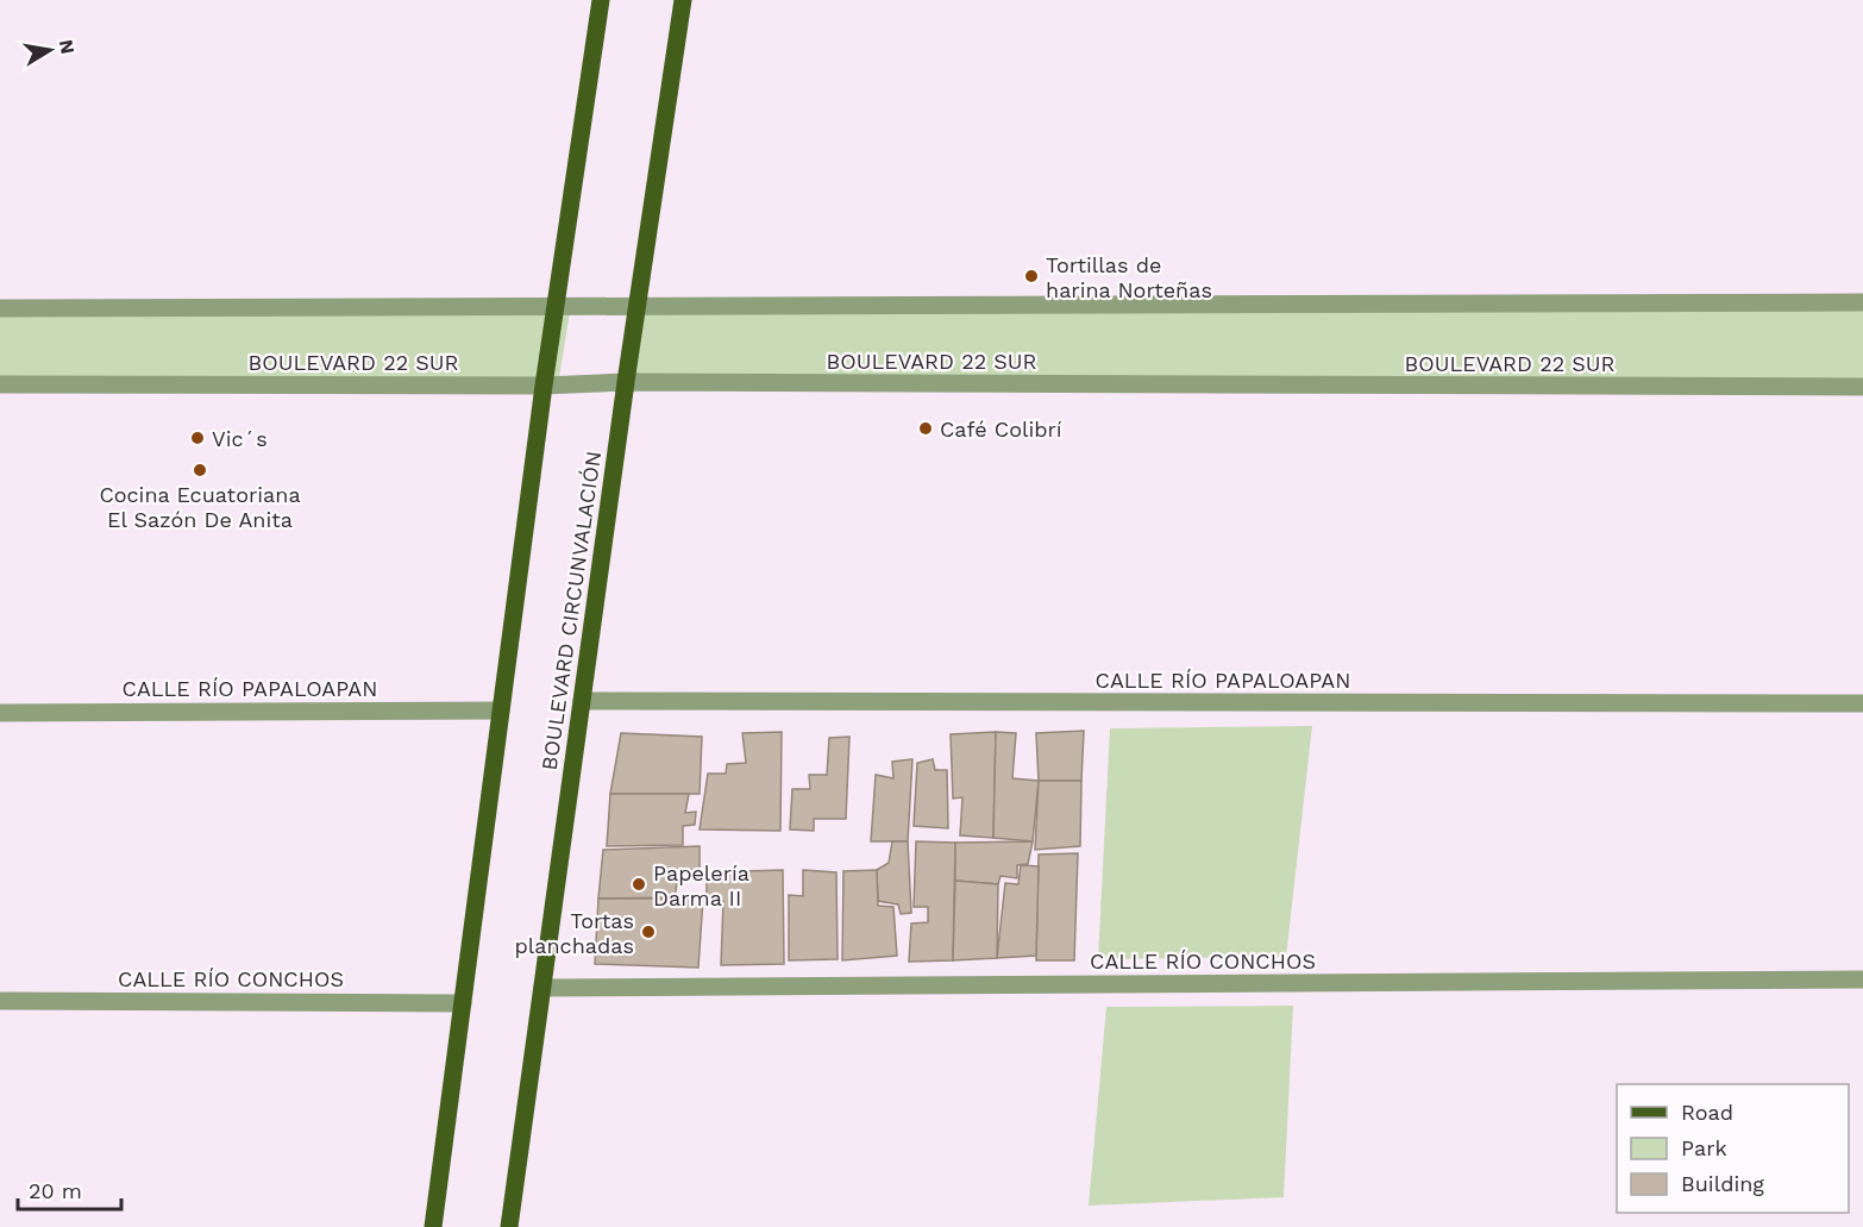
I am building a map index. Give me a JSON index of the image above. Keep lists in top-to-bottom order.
{
  "streets": {
    "main road": ["BOULEVARD CIRCUNVALACIÓN"],
    "street": ["BOULEVARD 22 SUR", "CALLE RÍO PAPALOAPAN", "CALLE RÍO CONCHOS"]
  },
  "crossings": [
    ["BOULEVARD 22 SUR", "BOULEVARD CIRCUNVALACIÓN"],
    ["BOULEVARD CIRCUNVALACIÓN", "CALLE RÍO PAPALOAPAN"],
    ["BOULEVARD CIRCUNVALACIÓN", "CALLE RÍO CONCHOS"]
  ],
  "places": [
    "Tortillas de harina Norteñas",
    "Café Colibrí",
    "Vic´s",
    "Cocina Ecuatoriana El Sazón De Anita",
    "Papelería Darma II",
    "Tortas planchadas"
  ],
  "legend": ["Road", "Park", "Building"],
  "scale_bar": "20 m",
  "north": "right"
}
